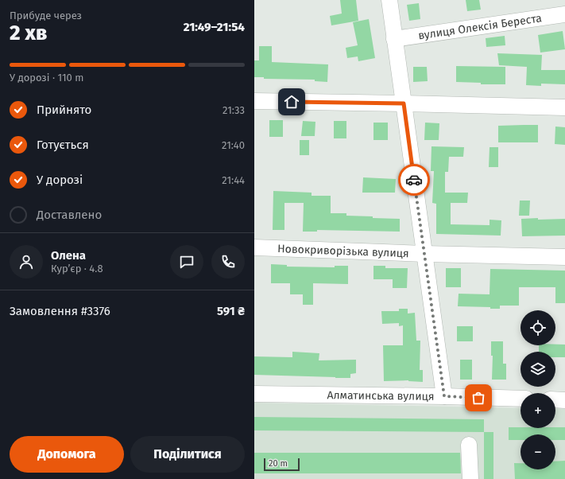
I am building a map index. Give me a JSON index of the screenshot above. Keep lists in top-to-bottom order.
{
  "streets": {
    "street": ["вулиця Олексія Береста", "Новокриворізька вулиця", "Алматинська вулиця"]
  },
  "scale_bar": "20 m",
  "page": {
    "heading": ["2 хв", "Прибуде через", "21:49–21:54"],
    "panel": [
      "Олена",
      "Кур’єр · 4.8",
      "Замовлення #3376",
      "591 ₴"
    ],
    "bar": "У дорозі · 110 m",
    "list": [
      ["Прийнято", "21:33"],
      ["Готується", "21:40"],
      ["У дорозі", "21:44"],
      "Доставлено"
    ],
    "map_buttons": ["+", "−"],
    "buttons": ["Допомога", "Поділитися"],
    "scale": "20 m"
  }
}
